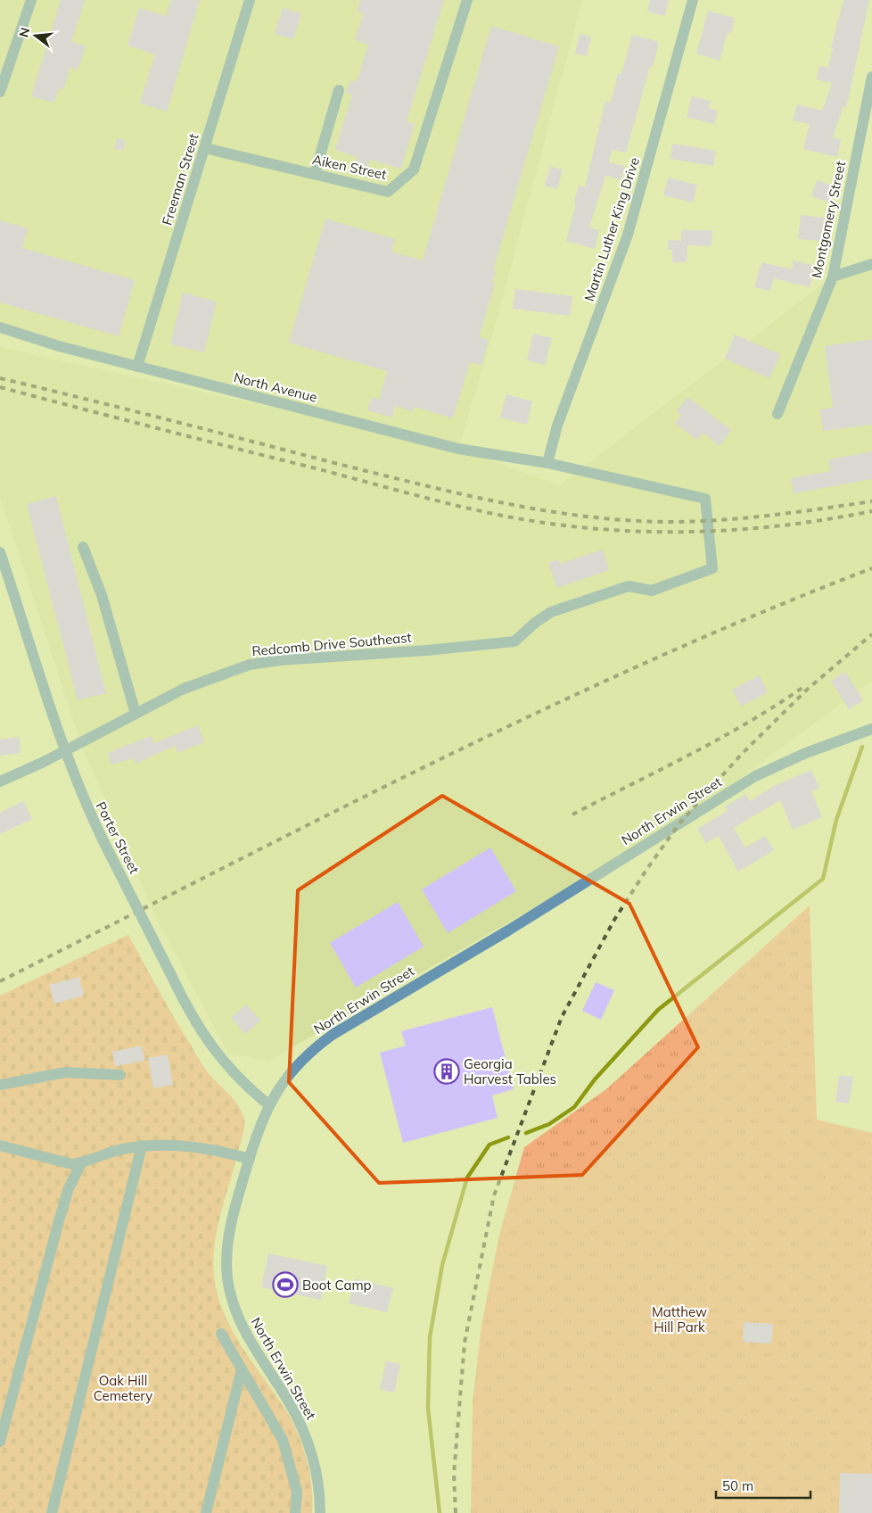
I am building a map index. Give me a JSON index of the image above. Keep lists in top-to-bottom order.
{
  "streets": {
    "street": [
      "Aiken Street",
      "Freeman Street",
      "Montgomery Street",
      "Martin Luther King Drive",
      "North Avenue",
      "Redcomb Drive Southeast",
      "North Erwin Street",
      "Porter Street"
    ]
  },
  "crossings": [
    ["Aiken Street", "Freeman Street"],
    ["Freeman Street", "North Avenue"],
    ["Martin Luther King Drive", "North Avenue"],
    ["North Avenue", "Redcomb Drive Southeast"],
    ["Redcomb Drive Southeast", "Porter Street"],
    ["North Erwin Street", "Porter Street"]
  ],
  "parks": ["Matthew Hill Park", "Oak Hill Cemetery"],
  "places": {
    "building": ["Georgia Harvest Tables"],
    "sports": ["Boot Camp"]
  },
  "scale_bar": "50 m",
  "north": "left"
}
